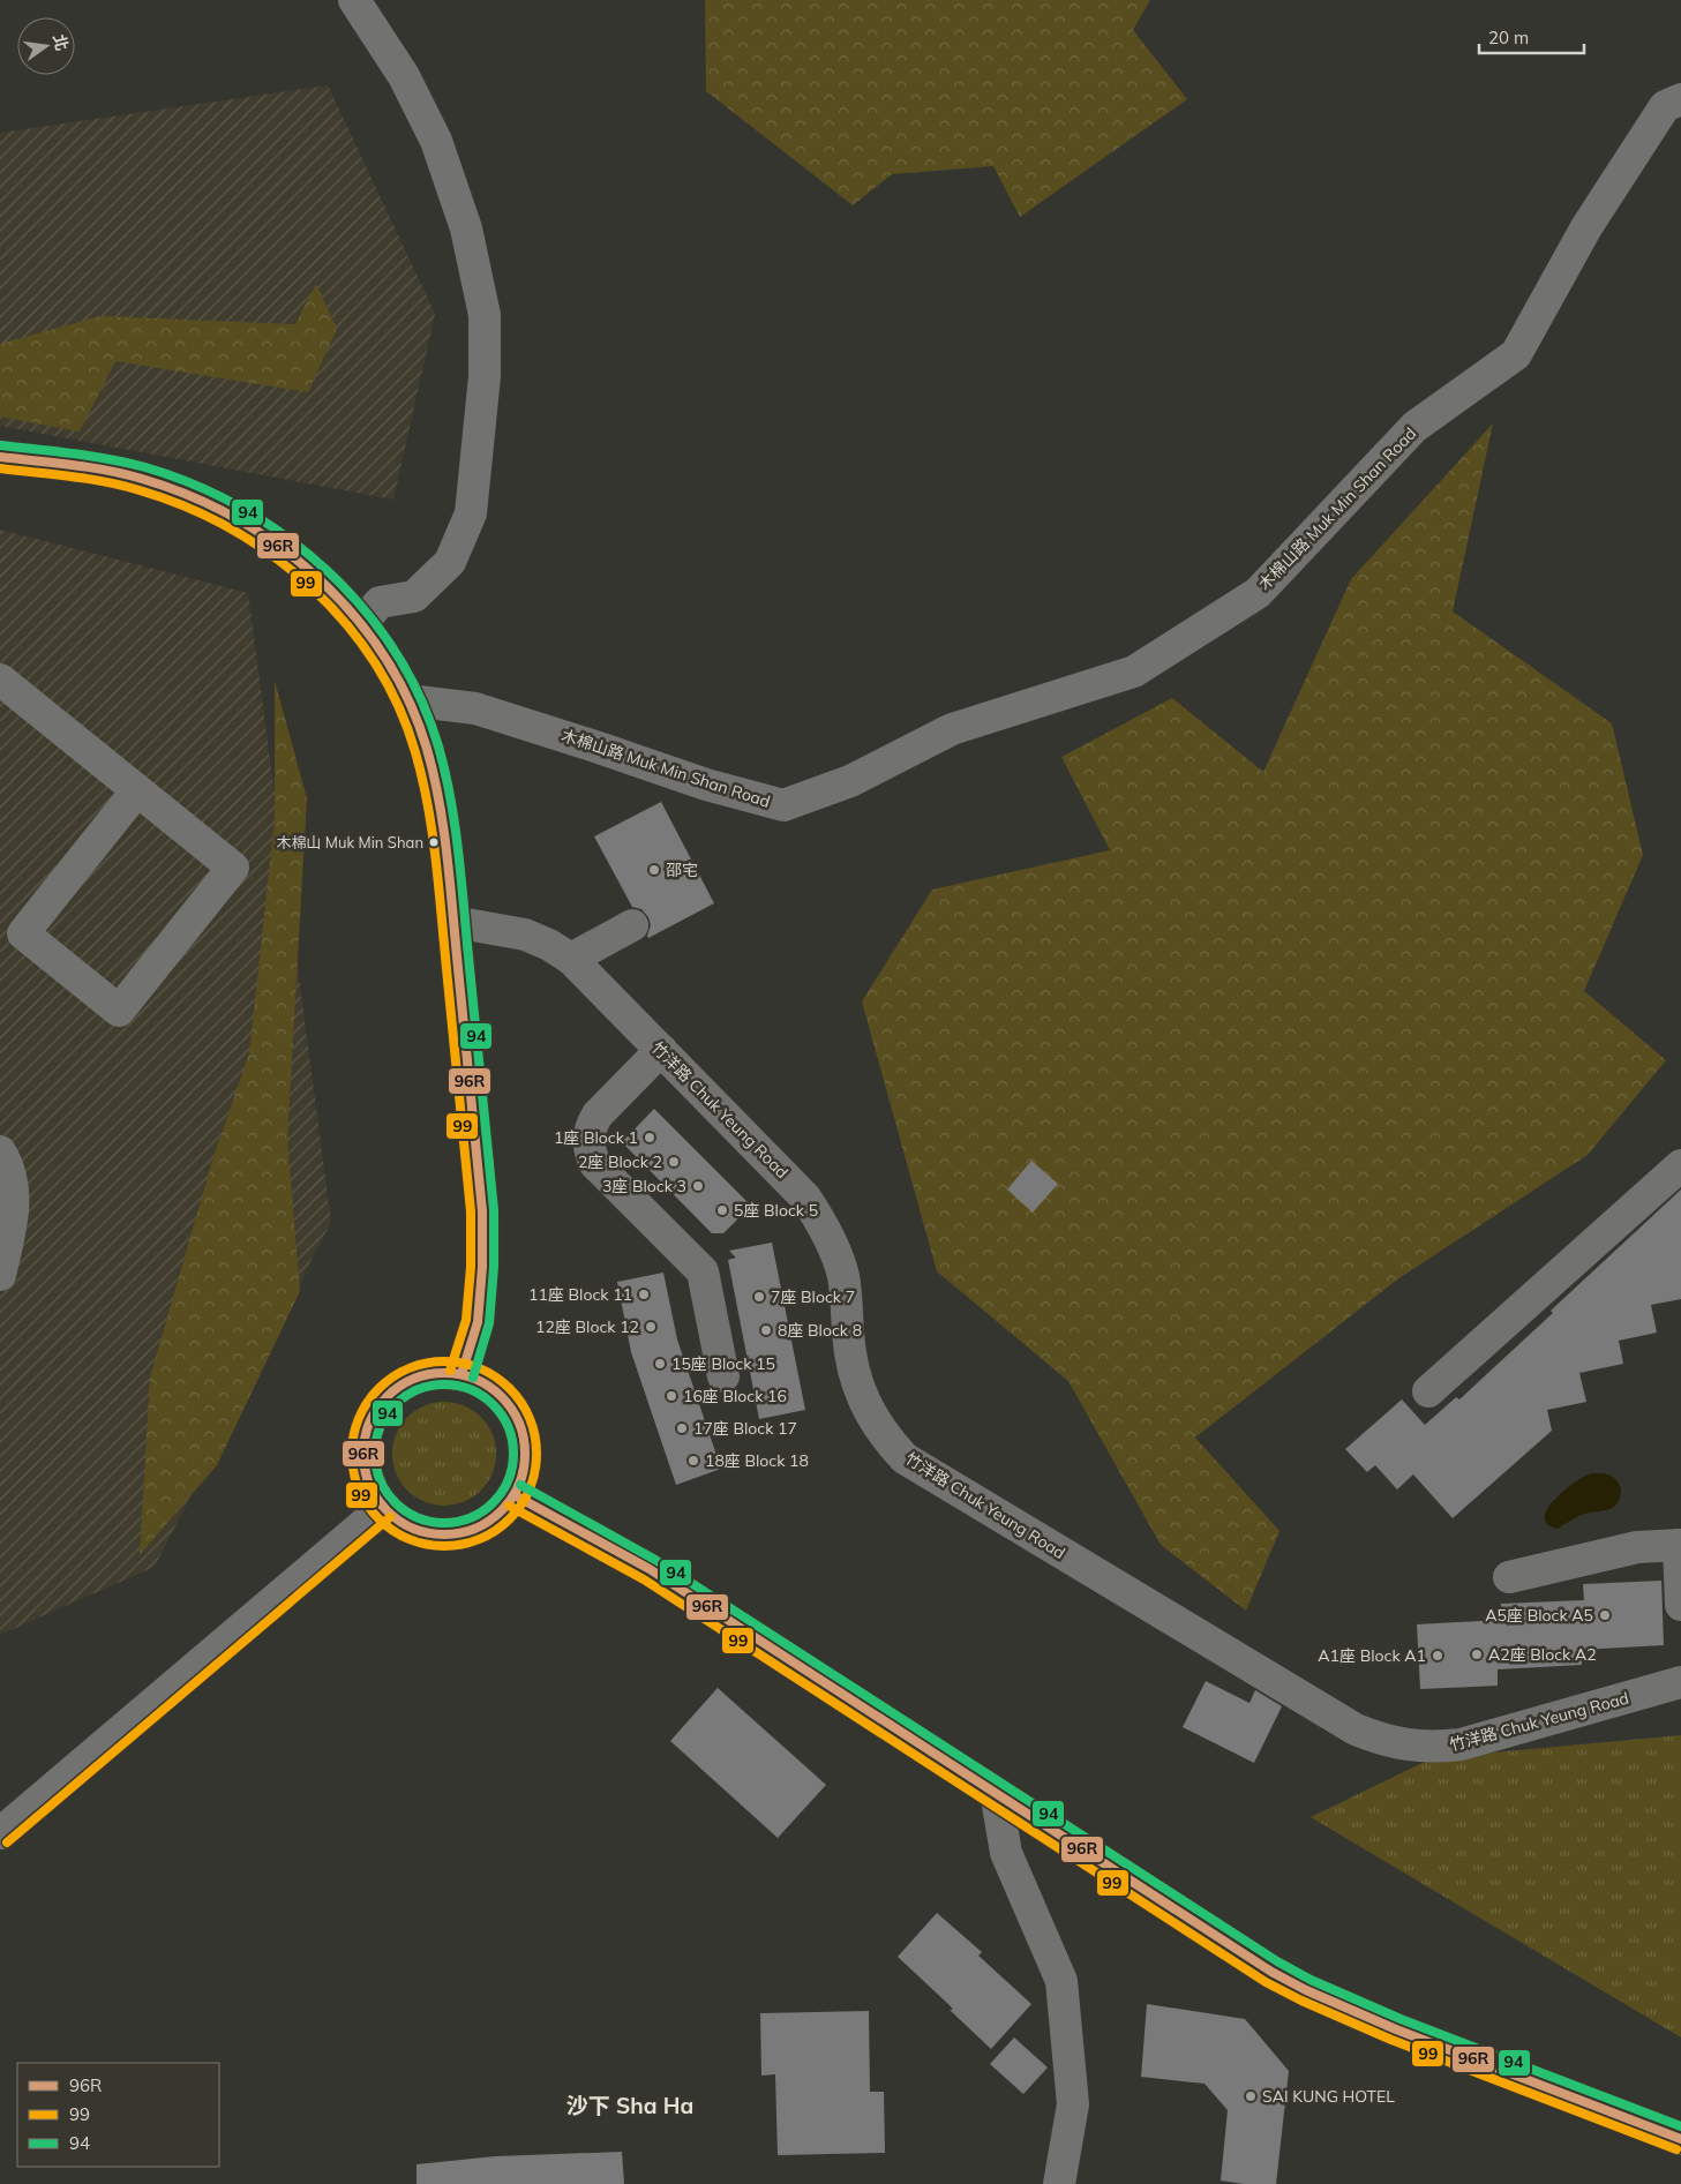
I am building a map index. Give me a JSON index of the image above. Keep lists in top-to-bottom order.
{
  "streets": {
    "street": ["木棉山路 Muk Min Shan Road", "竹洋路 Chuk Yeung Road"]
  },
  "districts": ["沙下 Sha Ha"],
  "places": [
    "木棉山 Muk Min Shan",
    "邵宅",
    "1座 Block 1",
    "2座 Block 2",
    "3座 Block 3",
    "5座 Block 5",
    "11座 Block 11",
    "7座 Block 7",
    "12座 Block 12",
    "8座 Block 8",
    "15座 Block 15",
    "16座 Block 16",
    "17座 Block 17",
    "18座 Block 18",
    "A5座 Block A5",
    "A2座 Block A2",
    "A1座 Block A1",
    "SAI KUNG HOTEL"
  ],
  "lines": ["transit line 94", "transit line 96R", "transit line 99"],
  "legend": ["96R", "99", "94"],
  "scale_bar": "20 m",
  "north": "right"
}
